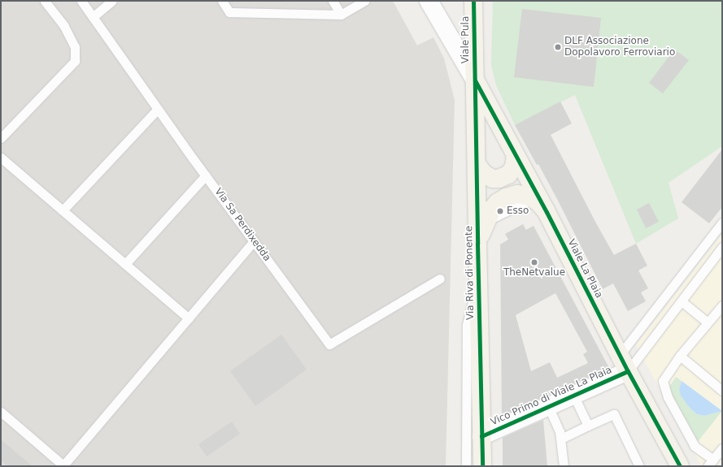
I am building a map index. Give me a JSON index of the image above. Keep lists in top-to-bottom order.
{
  "streets": {
    "main road": ["Viale Pula", "Viale La Plaia", "Via Riva di Ponente"],
    "street": ["Vico Primo di Viale La Plaia"],
    "lane": ["Via Sa Perdixedda"]
  },
  "crossings": [
    ["Viale Pula", "Viale La Plaia"],
    ["Viale Pula", "Via Riva di Ponente"],
    ["Viale La Plaia", "Via Riva di Ponente"],
    ["Viale La Plaia", "Vico Primo di Viale La Plaia"],
    ["Via Riva di Ponente", "Vico Primo di Viale La Plaia"]
  ],
  "places": ["DLF Associazione Dopolavoro Ferroviario", "Esso", "TheNetvalue"]
}
